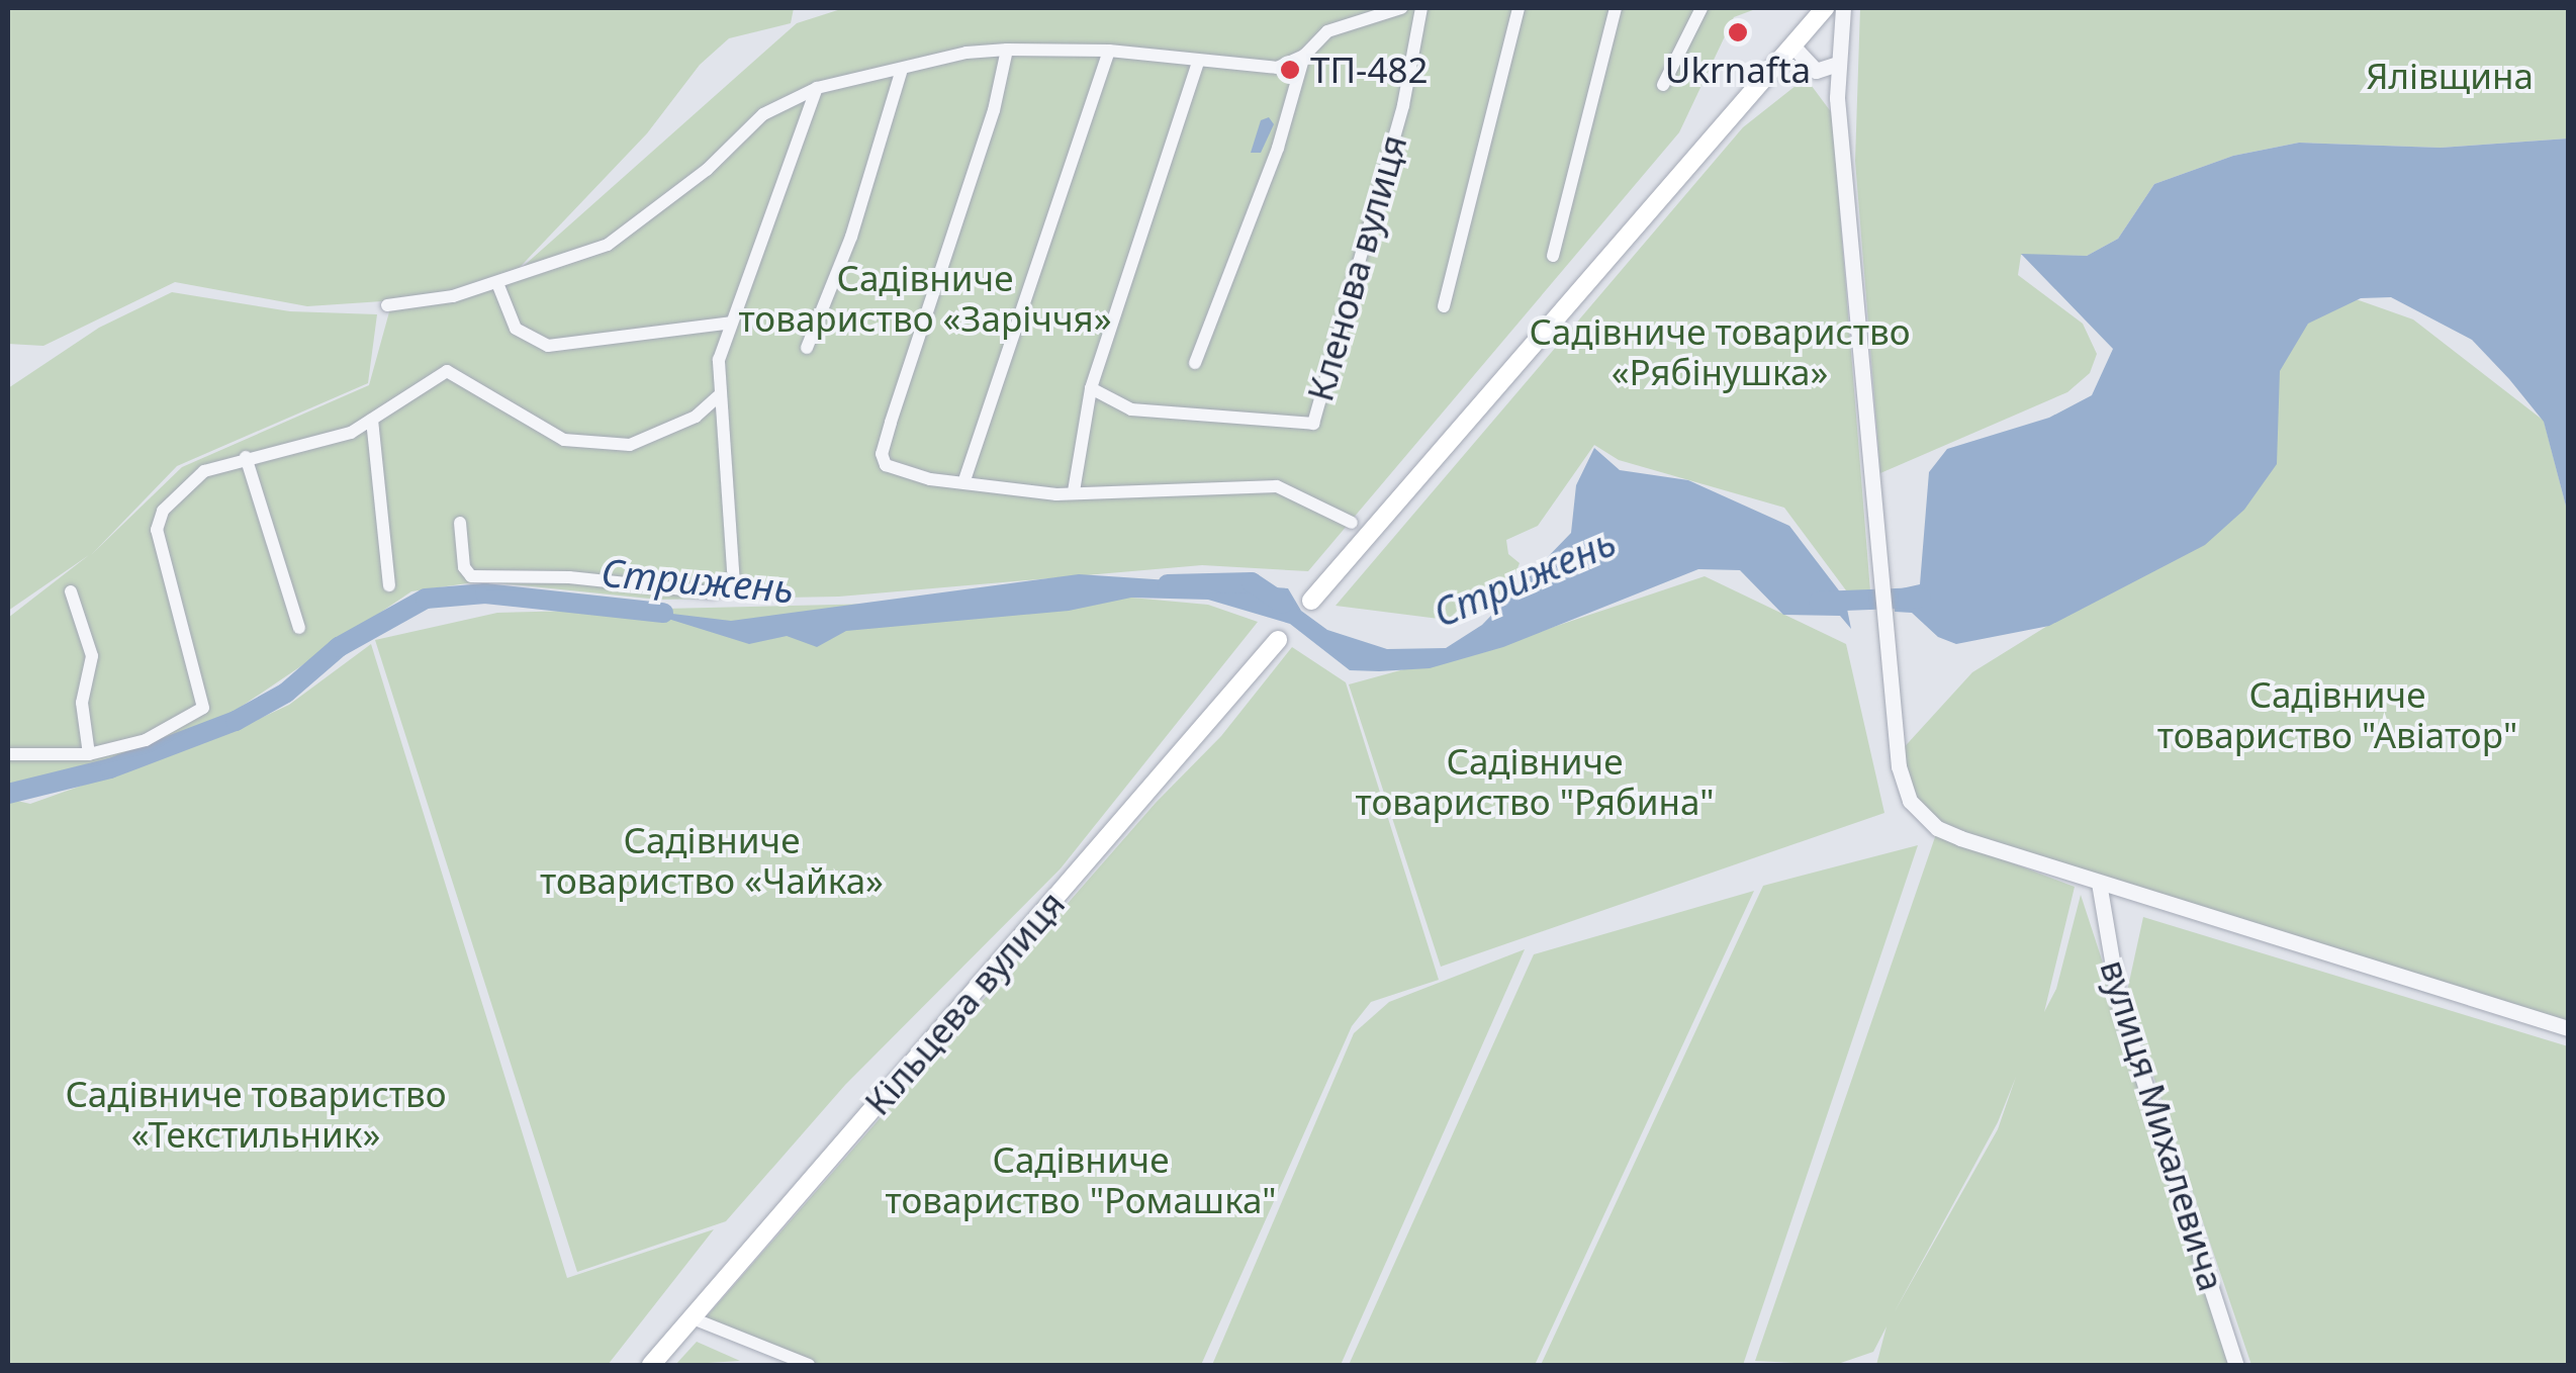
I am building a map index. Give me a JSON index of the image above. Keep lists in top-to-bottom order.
{
  "streets": {
    "main road": ["Кільцева вулиця"],
    "street": ["Кленова вулиця", "вулиця Михалевича"]
  },
  "water": ["Стрижень"],
  "parks": [
    "Ялівщина",
    "Садівниче товариство «Заріччя»",
    "Садівниче товариство «Рябінушка»",
    "Садівниче товариство \"Авіатор\"",
    "Садівниче товариство \"Рябина\"",
    "Садівниче товариство «Чайка»",
    "Садівниче товариство «Текстильник»",
    "Садівниче товариство \"Ромашка\""
  ],
  "places": ["Ukrnafta", "ТП-482"]
}
